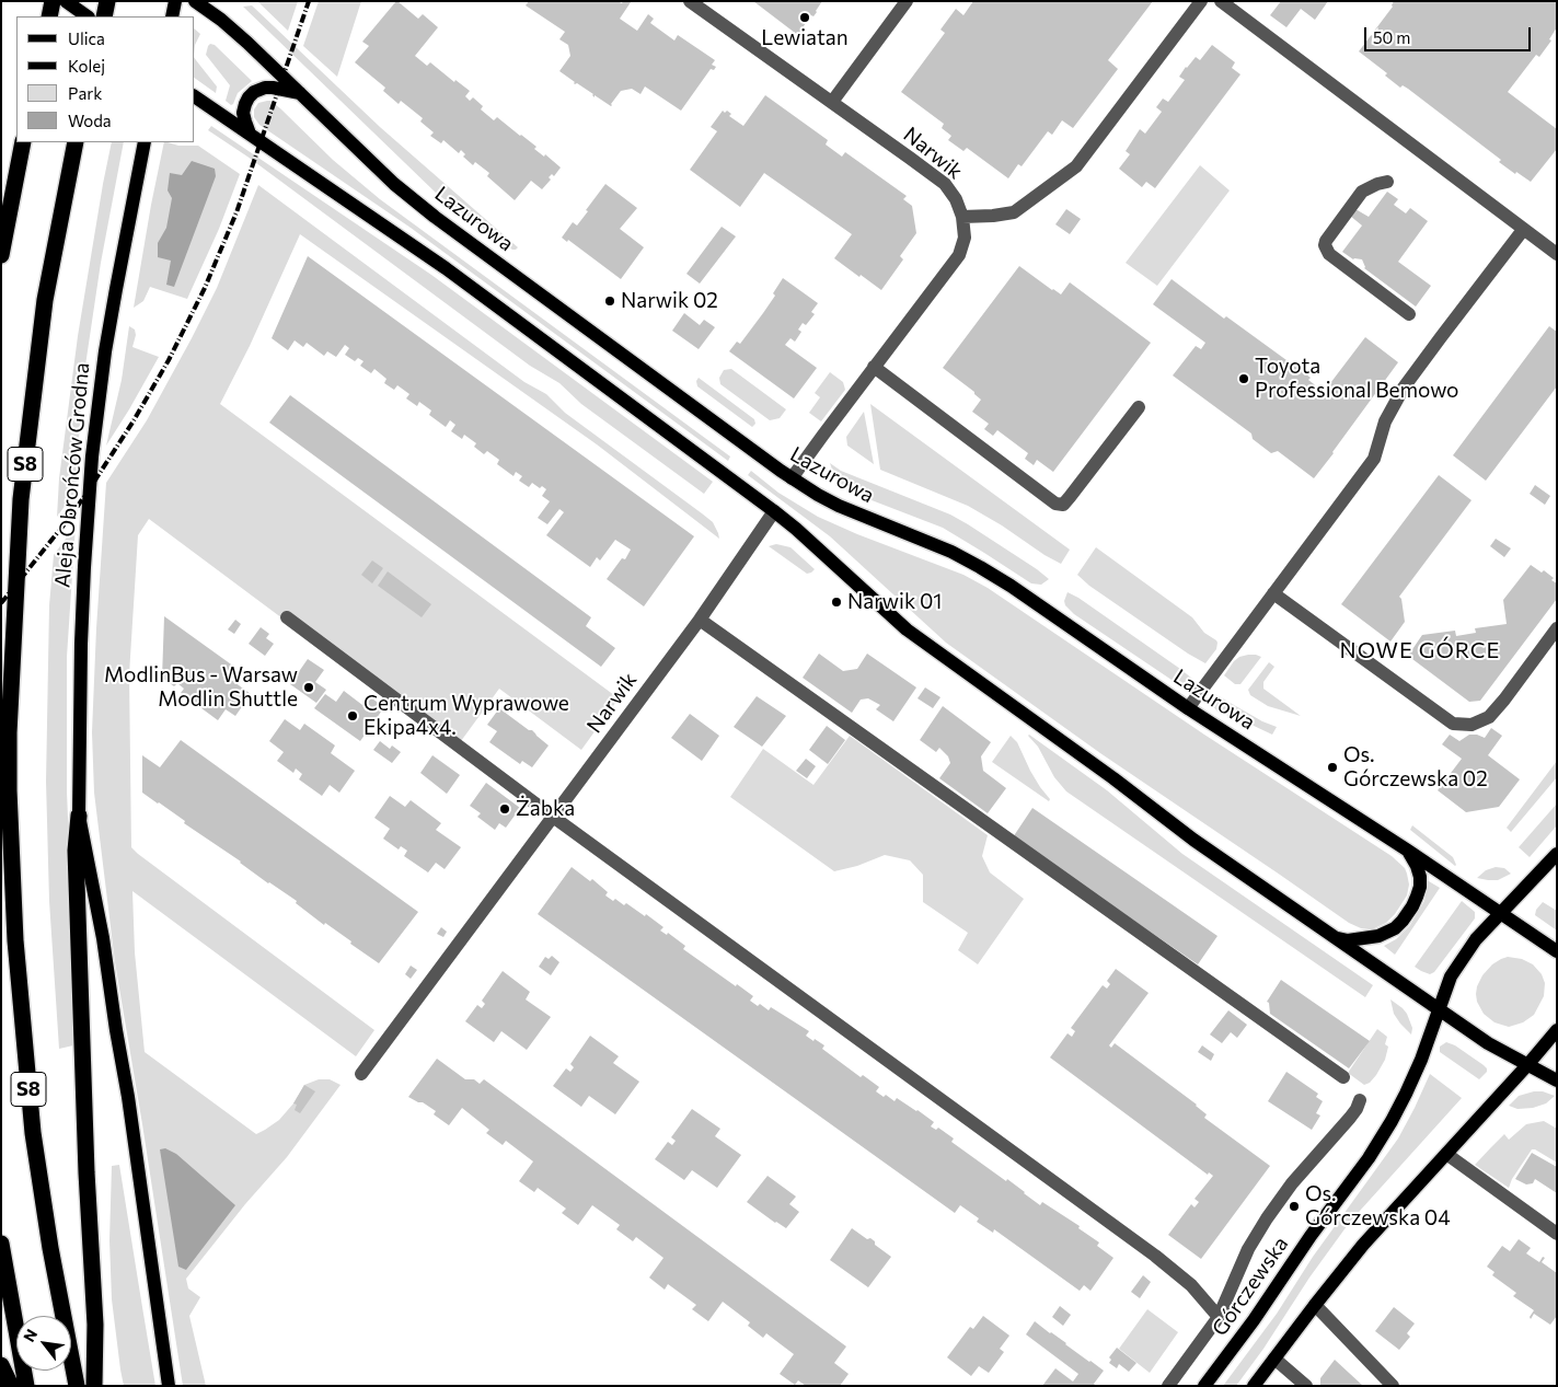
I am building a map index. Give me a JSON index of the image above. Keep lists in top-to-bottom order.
{
  "streets": {
    "highway": ["S8"],
    "main road": ["Lazurowa", "Aleja Obrońców Grodna", "Górczewska"],
    "street": ["Narwik"]
  },
  "crossings": [
    ["Narwik", "Lazurowa"],
    ["Lazurowa", "Górczewska"]
  ],
  "districts": ["NOWE GÓRCE"],
  "places": [
    "Lewiatan",
    "Narwik 02",
    "Toyota Professional Bemowo",
    "Narwik 01",
    "ModlinBus - Warsaw Modlin Shuttle",
    "Centrum Wyprawowe Ekipa4x4.",
    "Os. Górczewska 02",
    "Żabka",
    "Os. Górczewska 04"
  ],
  "legend": [
    "Ulica",
    "Kolej",
    "Park",
    "Woda"
  ],
  "scale_bar": "50 m",
  "north": "top left"
}
